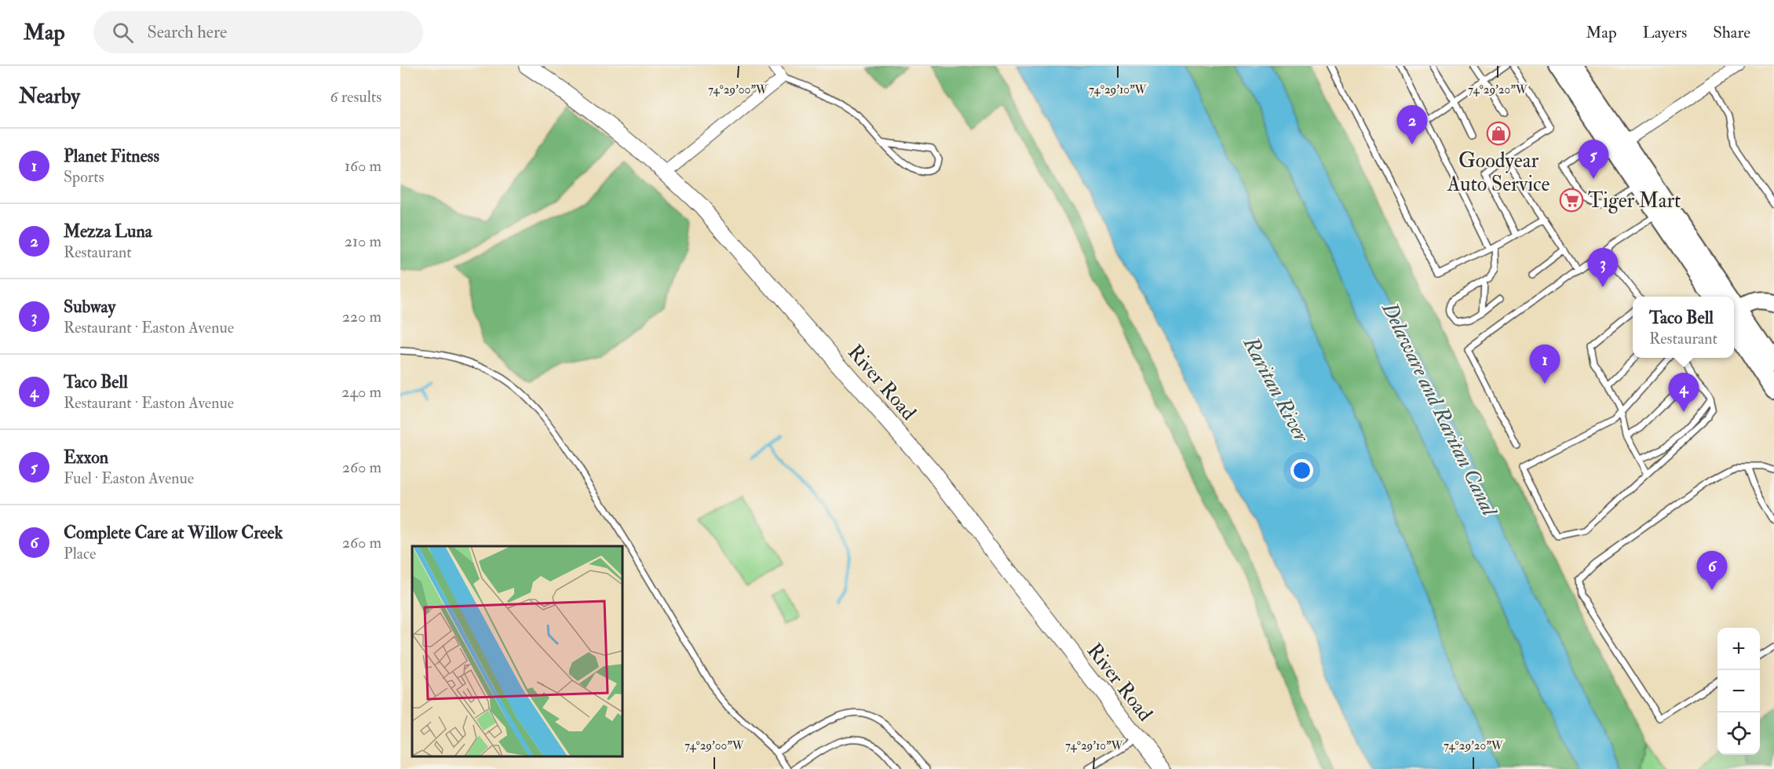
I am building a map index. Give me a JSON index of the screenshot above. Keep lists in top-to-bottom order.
{
  "streets": {
    "main road": ["River Road"]
  },
  "water": ["Raritan River", "Delaware and Raritan Canal"],
  "places": {
    "shop": ["Goodyear Auto Service"],
    "supermarket": ["Tiger Mart"]
  },
  "page": {
    "header": "Map",
    "search": "Search here",
    "nav": ["Map", "Layers", "Share"],
    "heading": ["Nearby", "6 results"],
    "pins": [
      "2",
      "5",
      "3",
      "1",
      "4",
      "6"
    ],
    "list": [
      {
        "mark": "1",
        "name": "Planet Fitness",
        "note": "Sports",
        "value": "160 m"
      },
      {
        "mark": "2",
        "name": "Mezza Luna",
        "note": "Restaurant",
        "value": "210 m"
      },
      {
        "mark": "3",
        "name": "Subway",
        "note": "Restaurant · Easton Avenue",
        "value": "220 m"
      },
      {
        "mark": "4",
        "name": "Taco Bell",
        "note": "Restaurant · Easton Avenue",
        "value": "240 m"
      },
      {
        "mark": "5",
        "name": "Exxon",
        "note": "Fuel · Easton Avenue",
        "value": "260 m"
      },
      {
        "mark": "6",
        "name": "Complete Care at Willow Creek",
        "note": "Place",
        "value": "260 m"
      }
    ],
    "popup": ["Taco Bell", "Restaurant"],
    "map_buttons": ["+", "−"]
  },
  "coordinates": ["74°29'00\"W", "74°29'10\"W", "74°29'20\"W"]
}
